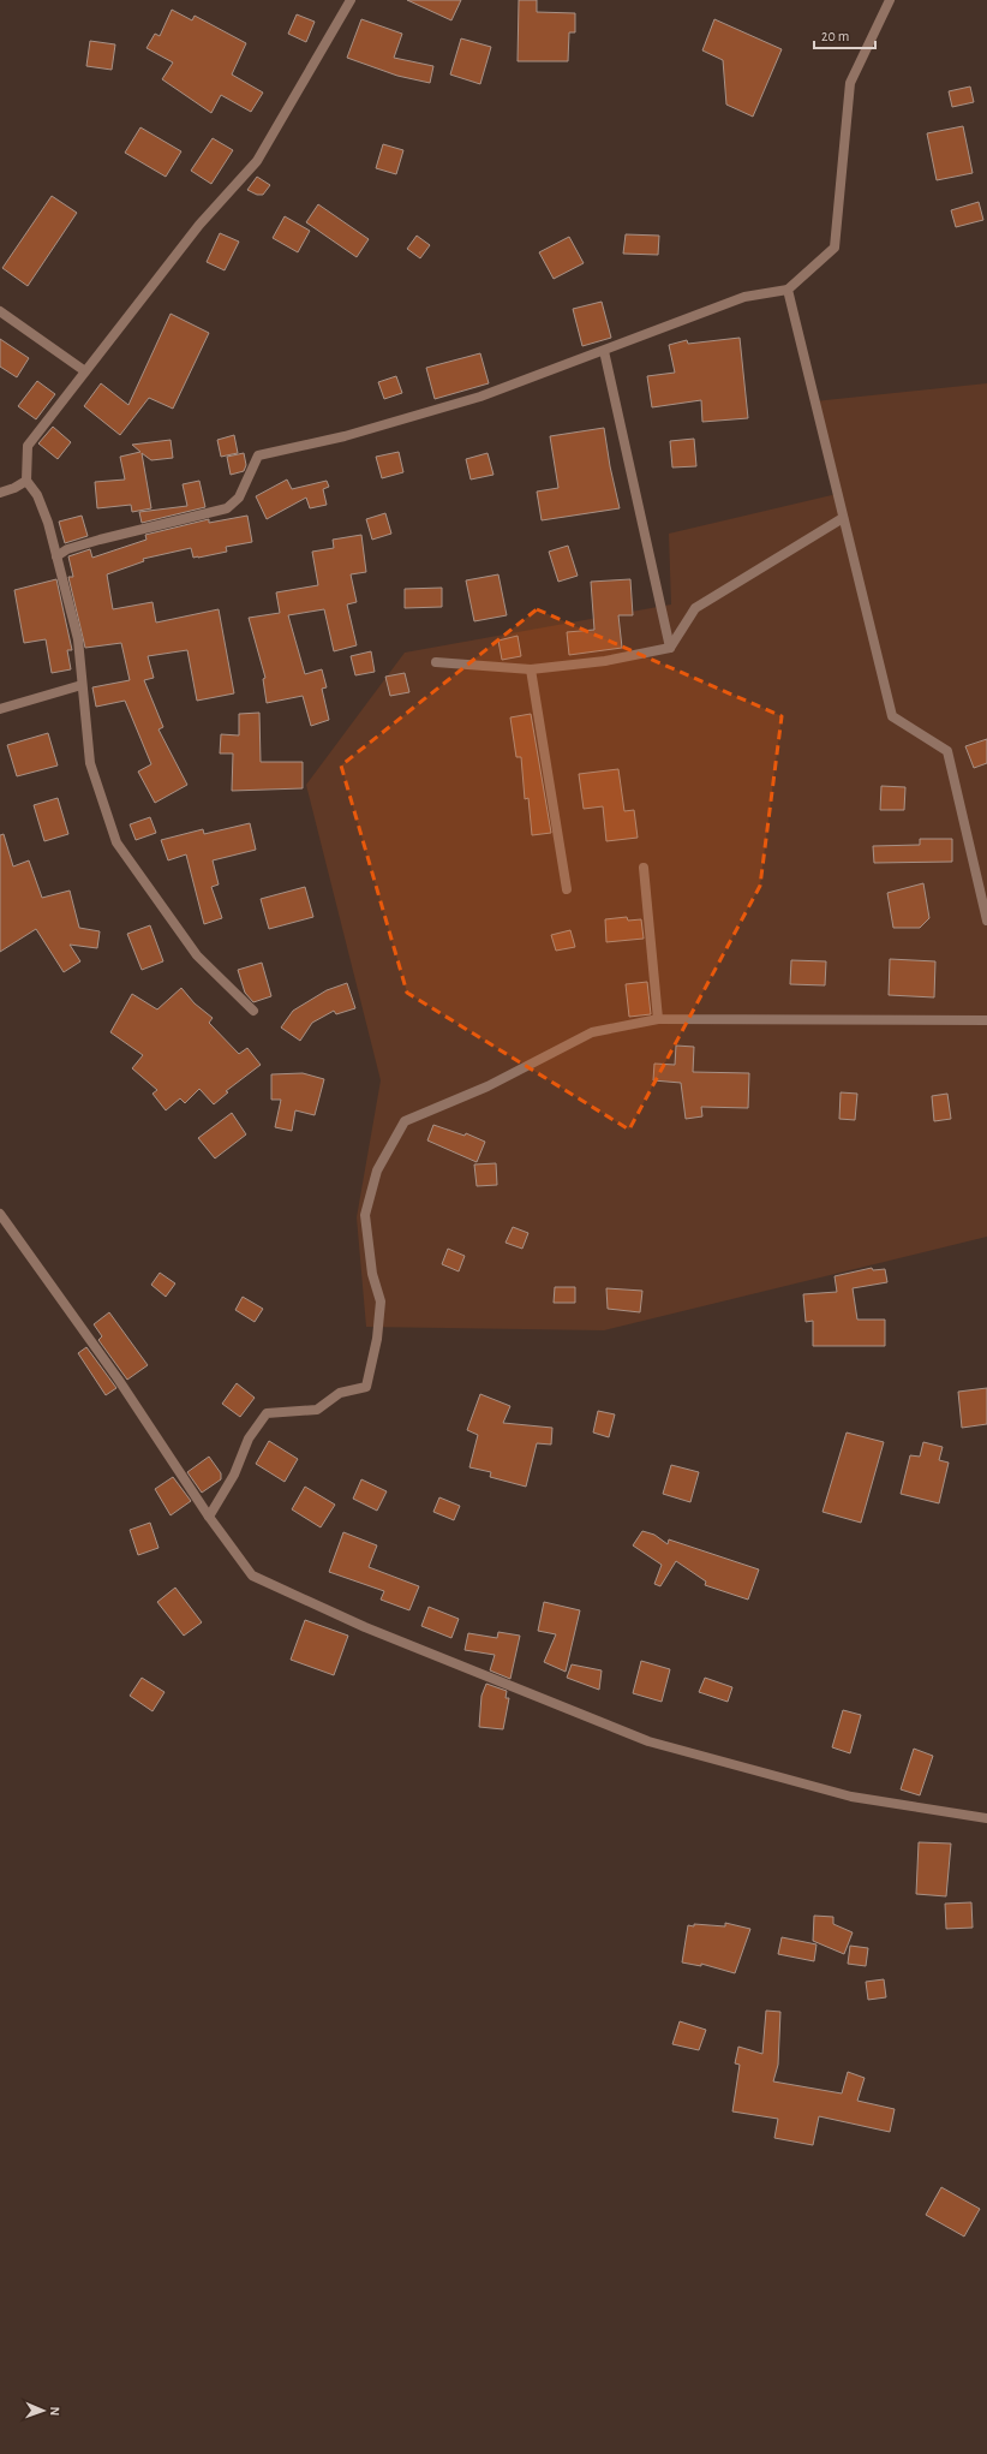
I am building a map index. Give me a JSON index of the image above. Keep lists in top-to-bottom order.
{
  "scale_bar": "20 m",
  "north": "right"
}
